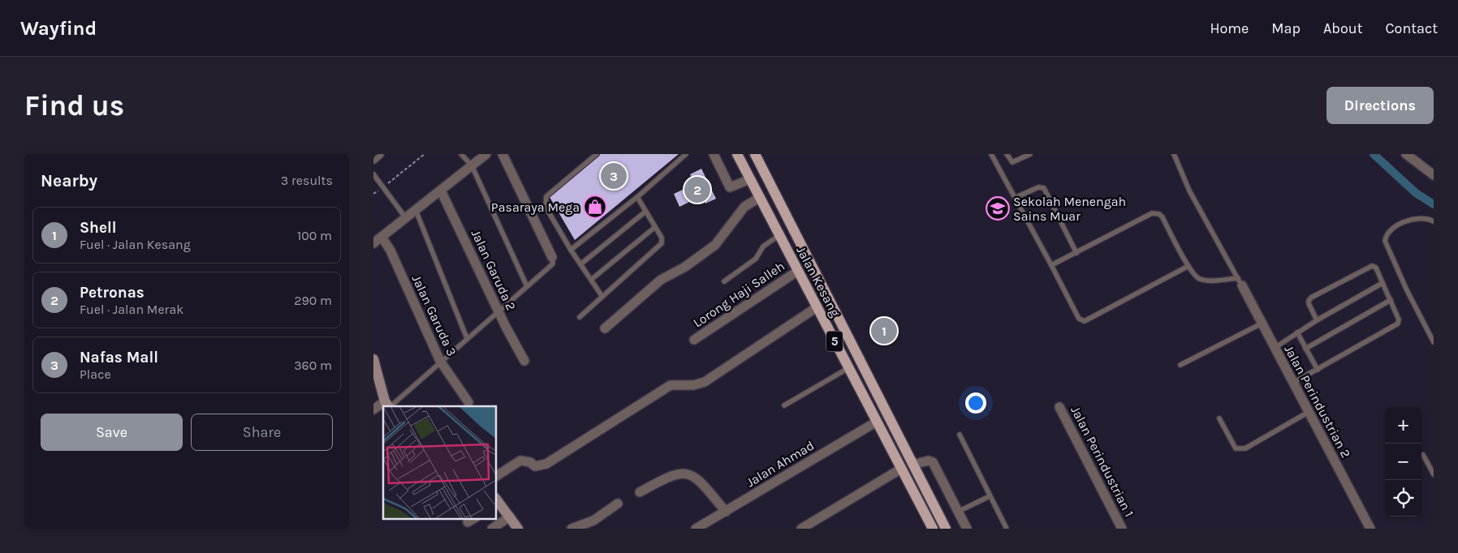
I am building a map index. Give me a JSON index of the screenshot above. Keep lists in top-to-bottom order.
{
  "streets": {
    "main road": ["Jalan Kesang", "5"],
    "street": [
      "Jalan Garuda 2",
      "Lorong Haji Salleh",
      "Jalan Garuda 3",
      "Jalan Perindustrian 2",
      "Jalan Perindustrian 1",
      "Jalan Ahmad"
    ]
  },
  "crossings": [
    ["Jalan Kesang", "Lorong Haji Salleh"],
    ["Jalan Kesang", "Jalan Ahmad"]
  ],
  "places": {
    "shop": ["Pasaraya Mega"],
    "school or university": ["Sekolah Menengah Sains Muar"]
  },
  "page": {
    "header": "Wayfind",
    "nav": [
      "Home",
      "Map",
      "About",
      "Contact"
    ],
    "buttons": [
      "Directions",
      ["Save", "Share"]
    ],
    "title": "Find us",
    "heading": ["Nearby", "3 results"],
    "pins": ["3", "2", "1"],
    "list": [
      {
        "mark": "1",
        "name": "Shell",
        "note": "Fuel · Jalan Kesang",
        "value": "100 m"
      },
      {
        "mark": "2",
        "name": "Petronas",
        "note": "Fuel · Jalan Merak",
        "value": "290 m"
      },
      {
        "mark": "3",
        "name": "Nafas Mall",
        "note": "Place",
        "value": "360 m"
      }
    ],
    "map_buttons": ["+", "−"]
  }
}
